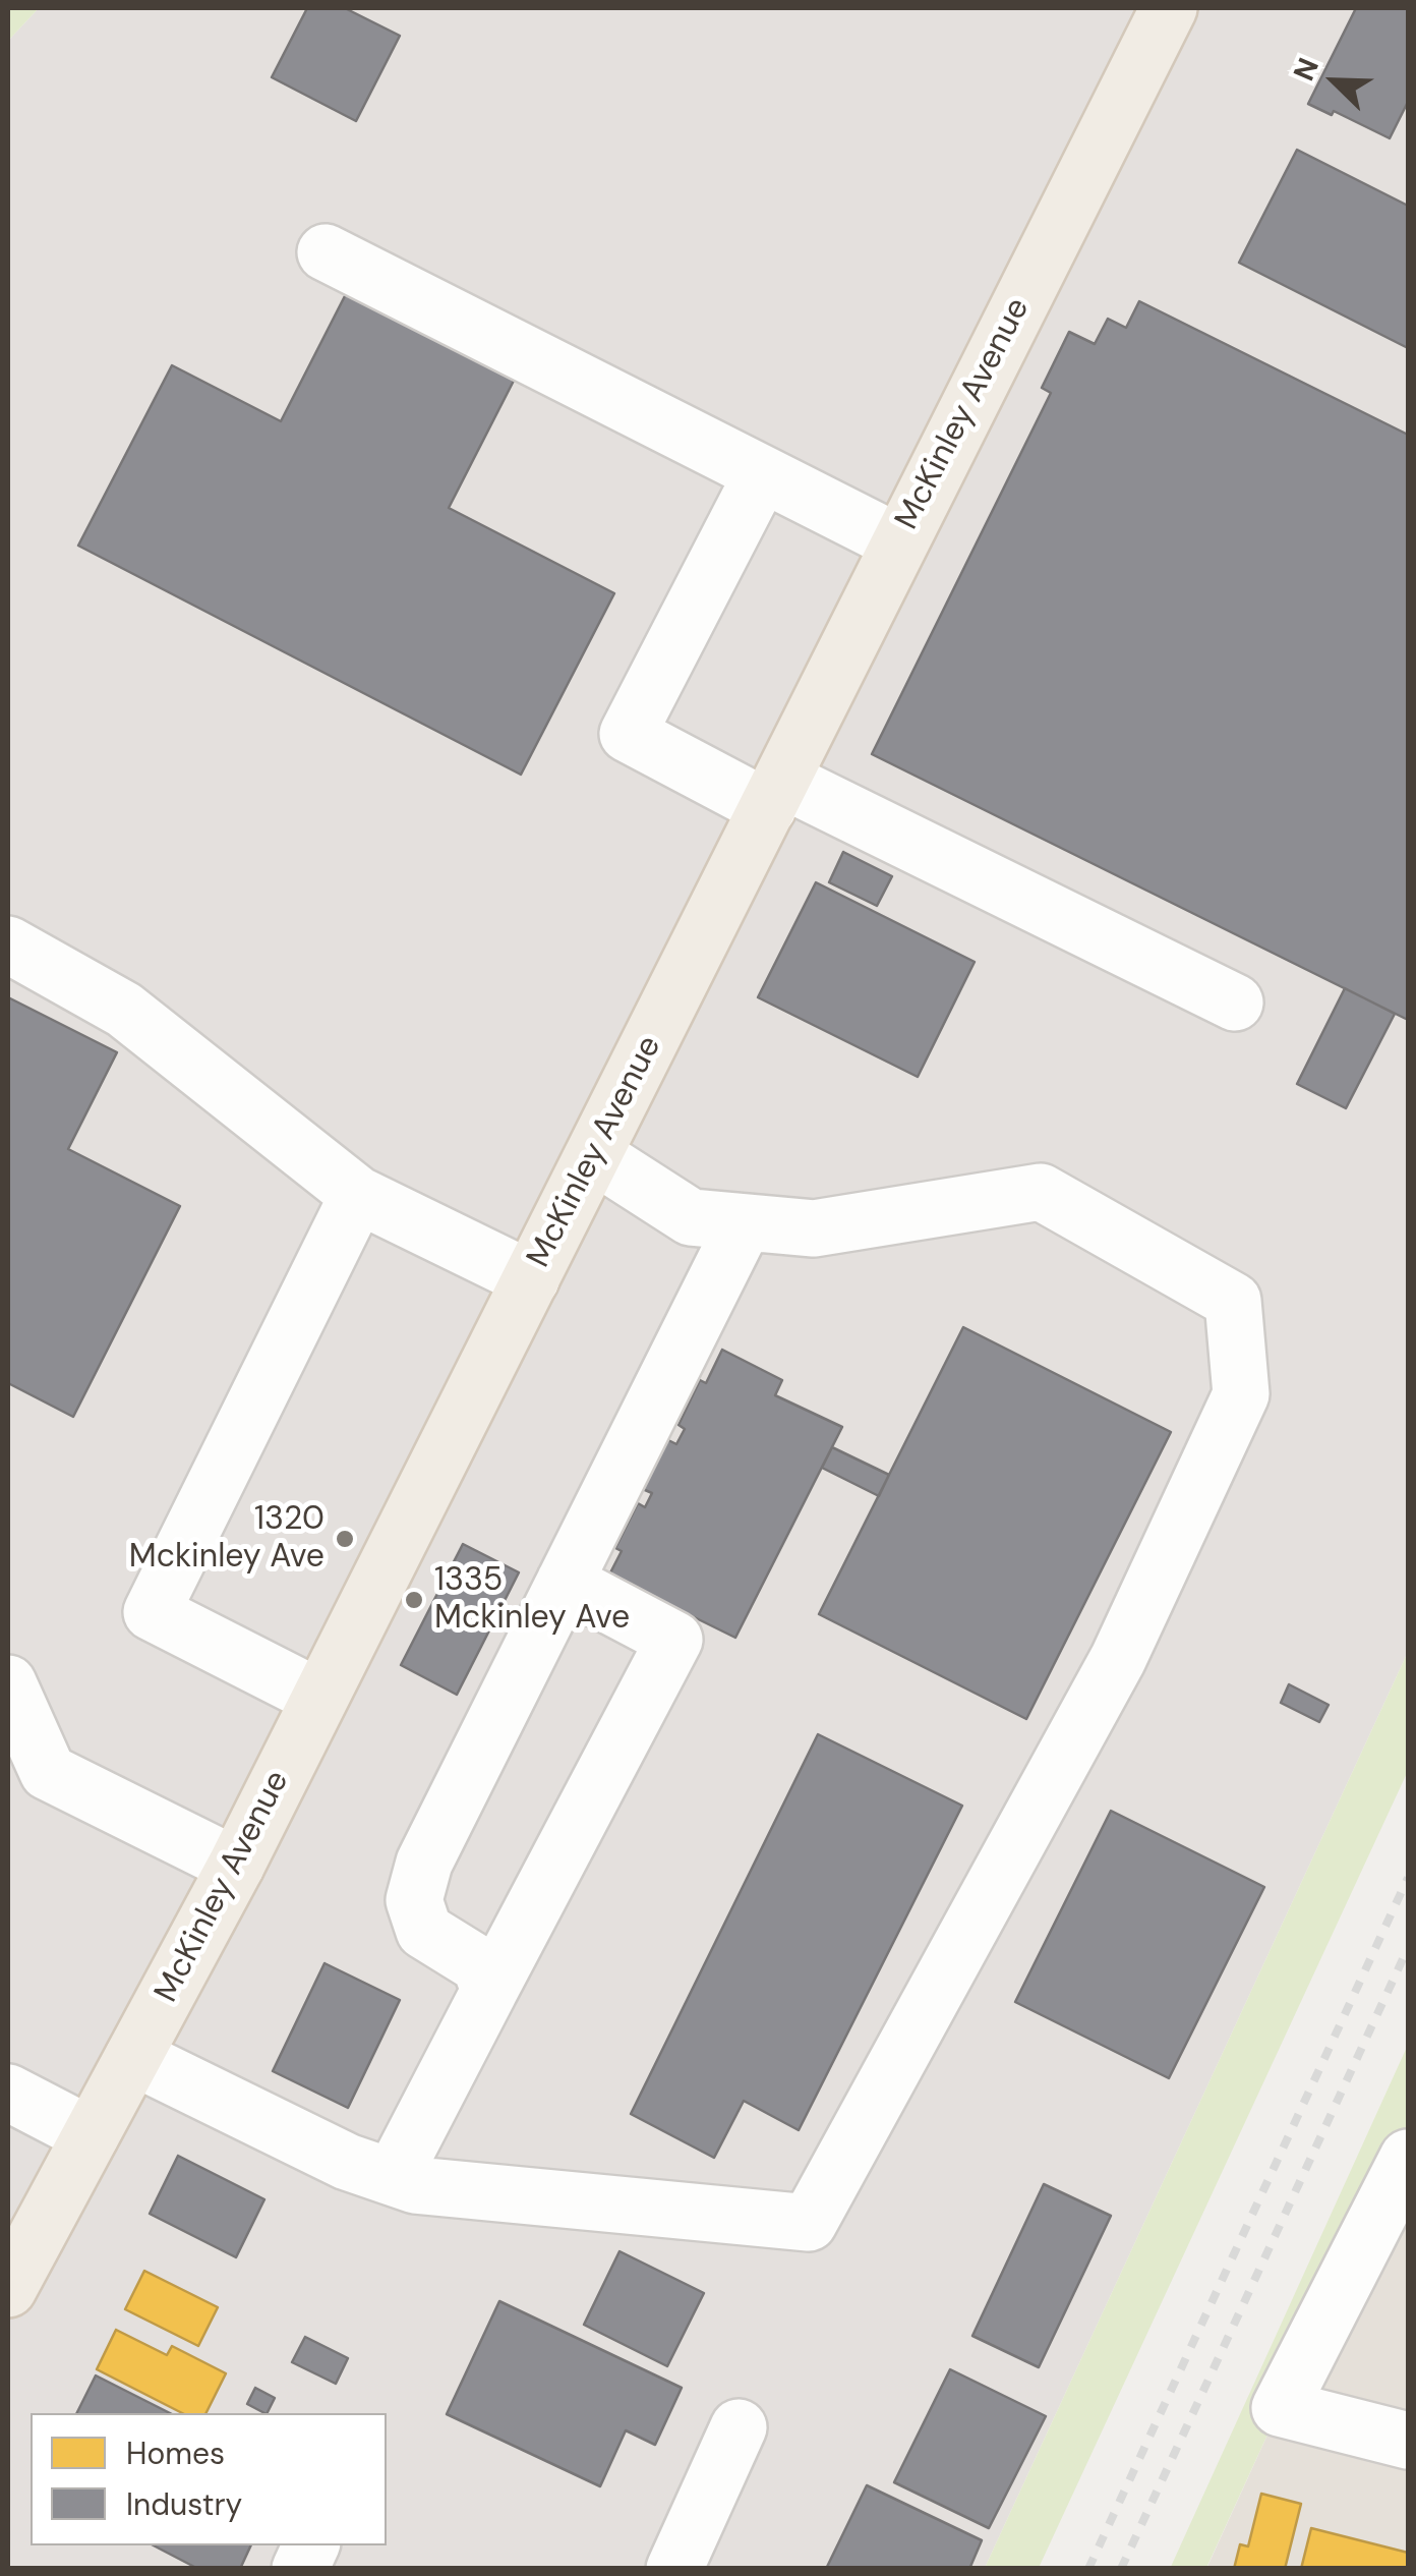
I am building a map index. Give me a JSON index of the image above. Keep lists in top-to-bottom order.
{
  "streets": {
    "main road": ["McKinley Avenue"]
  },
  "places": ["1320 Mckinley Ave", "1335 Mckinley Ave"],
  "legend": ["Homes", "Industry"],
  "north": "top left"
}
